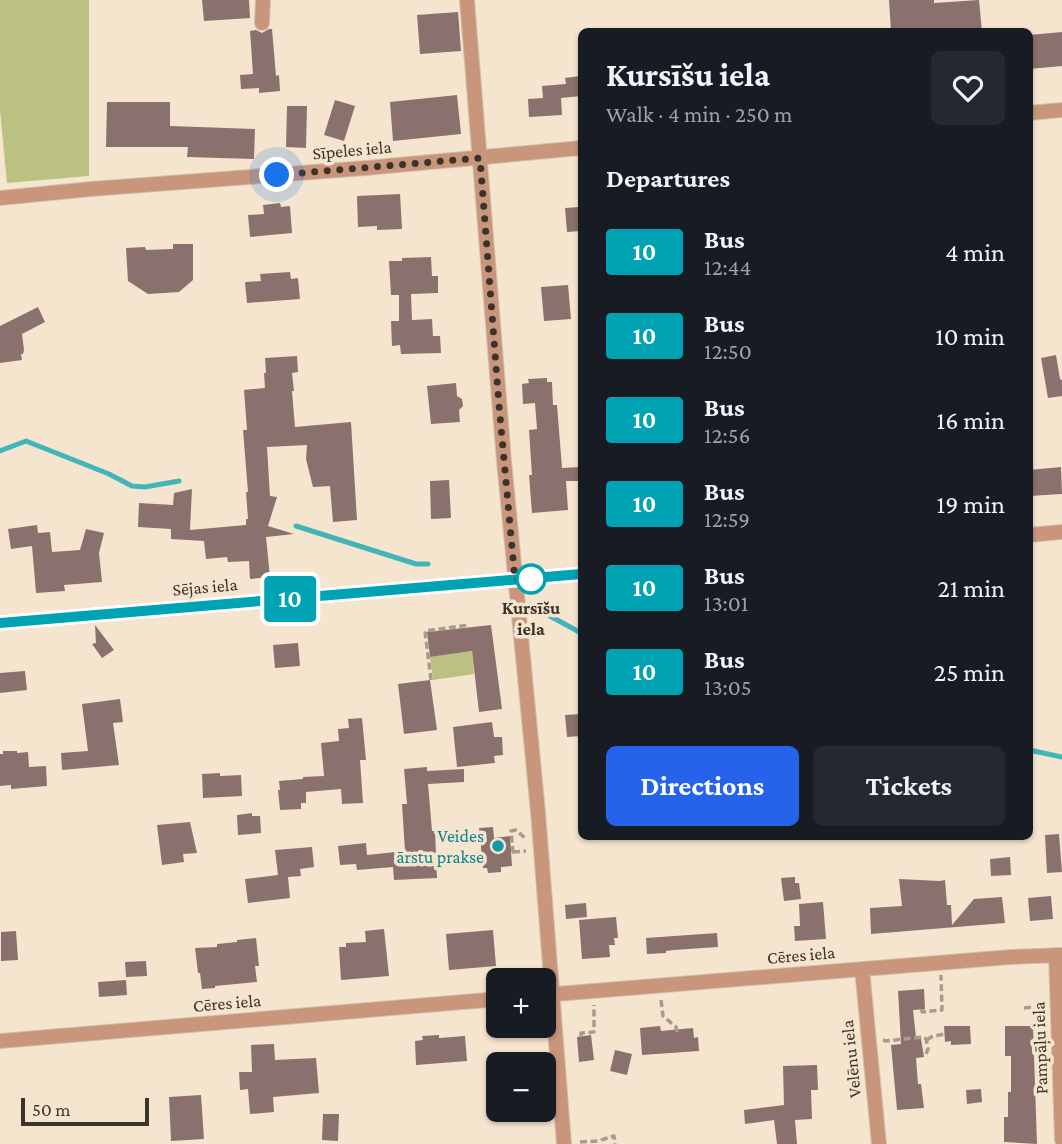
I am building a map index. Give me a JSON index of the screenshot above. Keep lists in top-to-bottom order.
{
  "streets": {
    "street": [
      "Sīpeles iela",
      "Sējas iela",
      "Cēres iela",
      "Pampāļu iela",
      "Velēnu iela"
    ]
  },
  "crossings": [
    ["Cēres iela", "Pampāļu iela"],
    ["Cēres iela", "Velēnu iela"]
  ],
  "places": ["Kursīšu iela", "Veides ārstu prakse"],
  "lines": ["bus line 10"],
  "scale_bar": "50 m",
  "page": {
    "on_map": "10",
    "heading": [
      ["Kursīšu iela", "Walk · 4 min · 250 m"],
      "Departures"
    ],
    "list": [
      {
        "mark": "10",
        "name": "Bus",
        "note": "12:44",
        "value": "4 min"
      },
      {
        "mark": "10",
        "name": "Bus",
        "note": "12:50",
        "value": "10 min"
      },
      {
        "mark": "10",
        "name": "Bus",
        "note": "12:56",
        "value": "16 min"
      },
      {
        "mark": "10",
        "name": "Bus",
        "note": "12:59",
        "value": "19 min"
      },
      {
        "mark": "10",
        "name": "Bus",
        "note": "13:01",
        "value": "21 min"
      },
      {
        "mark": "10",
        "name": "Bus",
        "note": "13:05",
        "value": "25 min"
      }
    ],
    "buttons": ["Directions", "Tickets"],
    "map_buttons": ["+", "−"],
    "scale": "50 m"
  }
}
